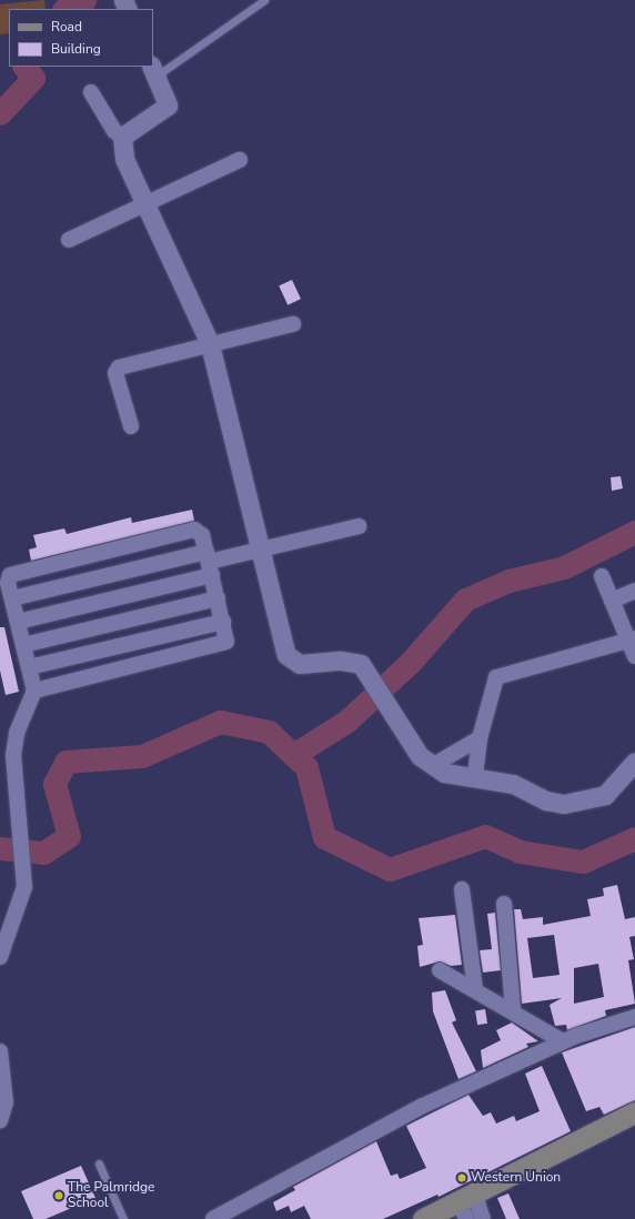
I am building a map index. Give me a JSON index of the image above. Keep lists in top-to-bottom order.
{
  "places": ["Western Union", "The Palmridge School"],
  "legend": ["Road", "Building"]
}
